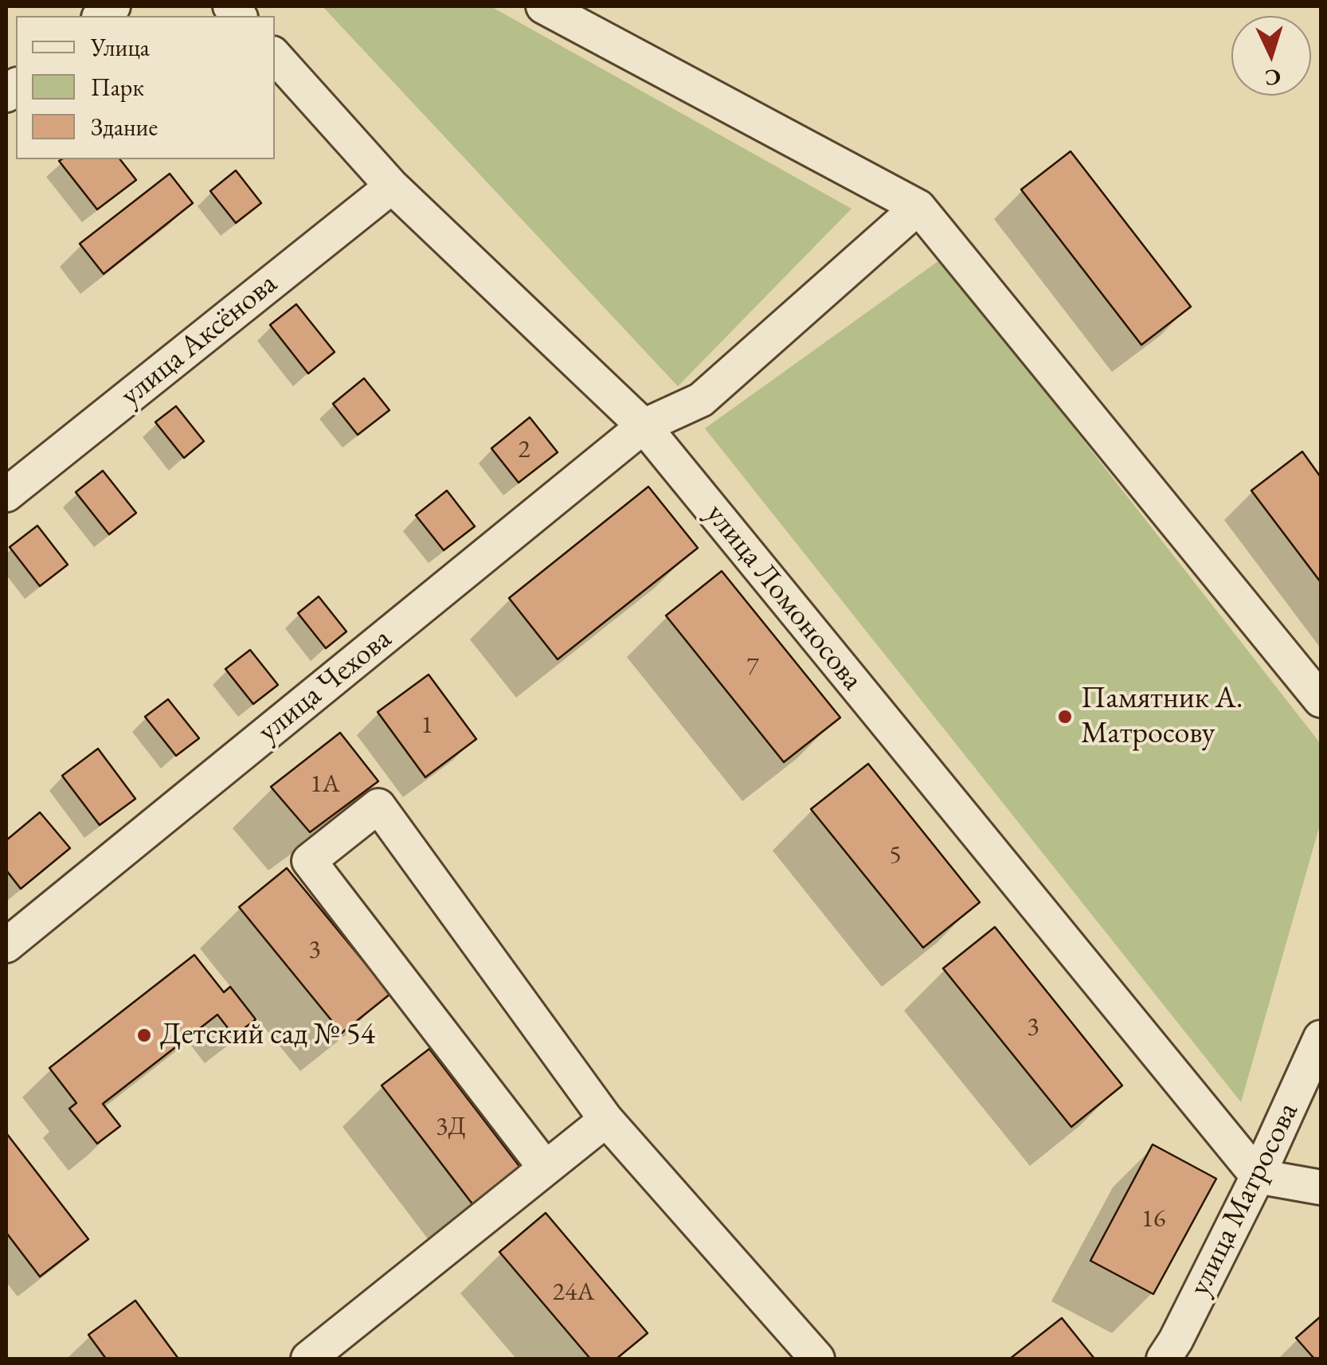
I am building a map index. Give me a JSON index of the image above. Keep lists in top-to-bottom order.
{
  "streets": {
    "street": [
      "улица Аксёнова",
      "улица Ломоносова",
      "улица Чехова",
      "улица Матросова"
    ]
  },
  "crossings": [
    ["улица Аксёнова", "улица Ломоносова"],
    ["улица Ломоносова", "улица Чехова"],
    ["улица Ломоносова", "улица Матросова"]
  ],
  "places": ["Памятник А. Матросову", "Детский сад № 54"],
  "house_numbers": [
    "2",
    "7",
    "1",
    "1А",
    "5",
    "3",
    "3",
    "3Д",
    "16",
    "24А"
  ],
  "legend": ["Улица", "Парк", "Здание"],
  "north": "bottom"
}
